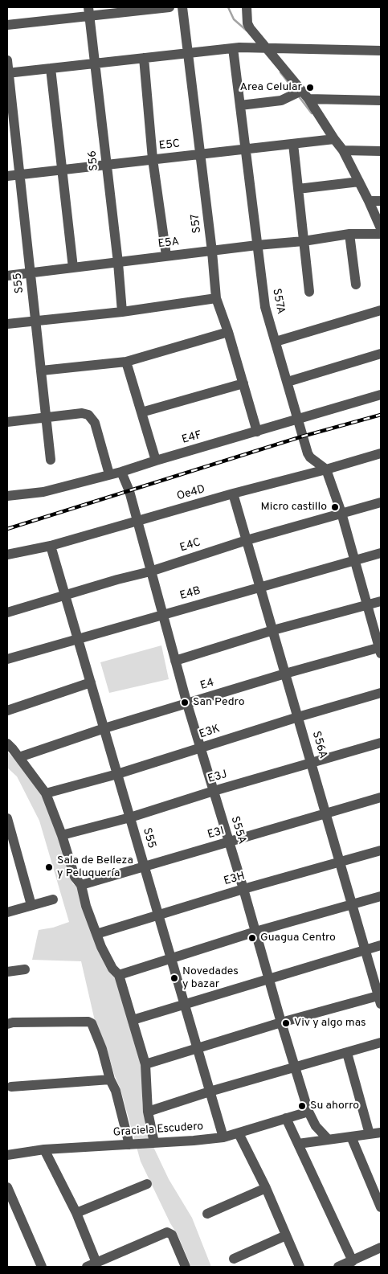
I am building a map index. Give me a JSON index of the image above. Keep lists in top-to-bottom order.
{
  "streets": {
    "street": [
      "E5C",
      "S56",
      "S57",
      "E5A",
      "S55",
      "S57A",
      "E4F",
      "Oe4D",
      "E4C",
      "E4B",
      "E4",
      "E3K",
      "S56A",
      "E3J",
      "S55A",
      "E3I",
      "E3H",
      "Graciela Escudero"
    ]
  },
  "crossings": [
    ["E5C", "S56"],
    ["E5C", "S57"],
    ["E5C", "S55"],
    ["E5C", "S57A"],
    ["S56", "E5A"],
    ["S57", "E5A"],
    ["S57", "E4F"],
    ["E5A", "S55"],
    ["E5A", "S57A"],
    ["S55", "Oe4D"],
    ["S55", "E4C"],
    ["S55", "E4B"],
    ["S55", "E4"],
    ["S55", "E3K"],
    ["S55", "E3J"],
    ["S55", "E3I"],
    ["S55", "E3H"],
    ["S55", "Graciela Escudero"],
    ["S57A", "E4F"],
    ["S57A", "Oe4D"],
    ["E4F", "S55A"],
    ["Oe4D", "S56A"],
    ["Oe4D", "S55A"],
    ["E4C", "S56A"],
    ["E4C", "S55A"],
    ["E4B", "S56A"],
    ["E4B", "S55A"],
    ["E4", "S56A"],
    ["E4", "S55A"],
    ["E3K", "S56A"],
    ["E3K", "S55A"],
    ["S56A", "E3J"],
    ["S56A", "E3I"],
    ["S56A", "E3H"],
    ["E3J", "S55A"],
    ["S55A", "E3I"],
    ["S55A", "E3H"],
    ["S55A", "Graciela Escudero"]
  ],
  "places": [
    "Area Celular",
    "Micro castillo",
    "San Pedro",
    "Sala de Belleza y Peluquería",
    "Guagua Centro",
    "Novedades y bazar",
    "Viv y algo mas",
    "Su ahorro"
  ]
}
